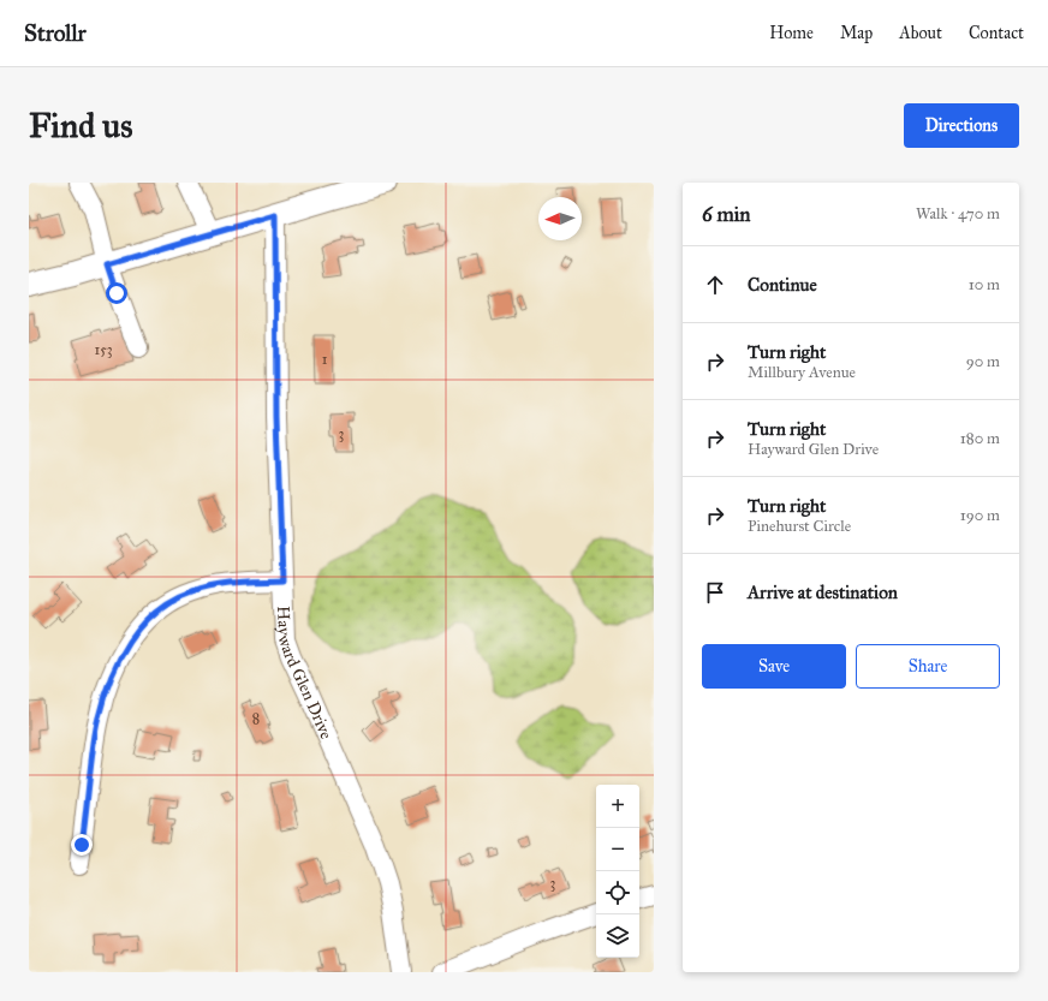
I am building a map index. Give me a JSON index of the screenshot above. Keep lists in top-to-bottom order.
{
  "streets": {
    "street": ["Hayward Glen Drive"]
  },
  "house_numbers": [
    "153",
    "1",
    "3",
    "8",
    "3"
  ],
  "north": "left",
  "page": {
    "header": "Strollr",
    "nav": [
      "Home",
      "Map",
      "About",
      "Contact"
    ],
    "buttons": [
      "Directions",
      ["Save", "Share"]
    ],
    "title": "Find us",
    "heading": ["6 min", "Walk · 470 m"],
    "list": [
      ["Continue", "10 m"],
      ["Turn right", "Millbury Avenue", "90 m"],
      ["Turn right", "Hayward Glen Drive", "180 m"],
      ["Turn right", "Pinehurst Circle", "190 m"],
      "Arrive at destination"
    ],
    "map_buttons": ["+", "−"]
  }
}
